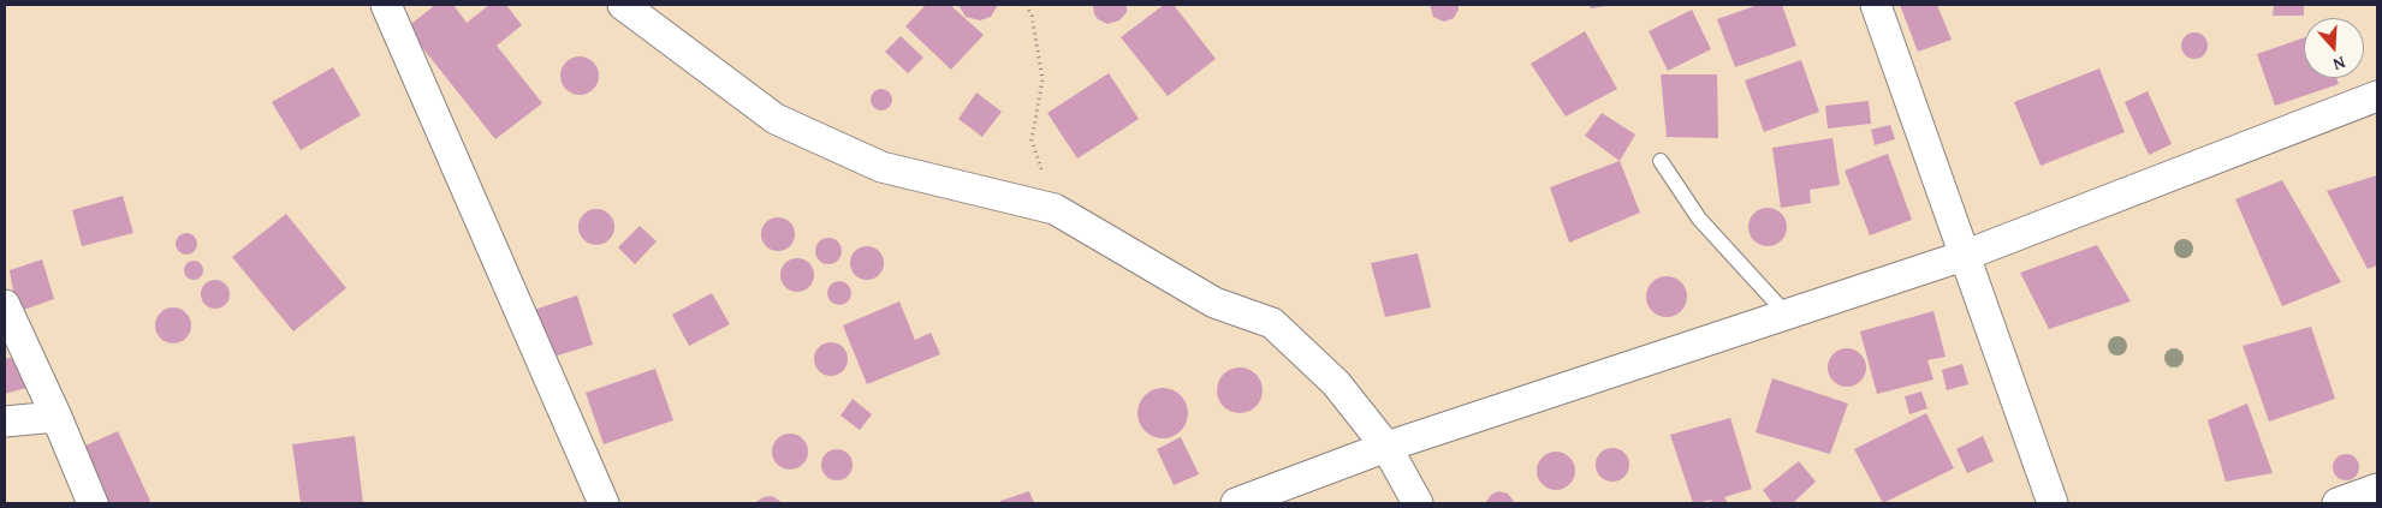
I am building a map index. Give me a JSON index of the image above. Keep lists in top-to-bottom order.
{
  "north": "bottom"
}
